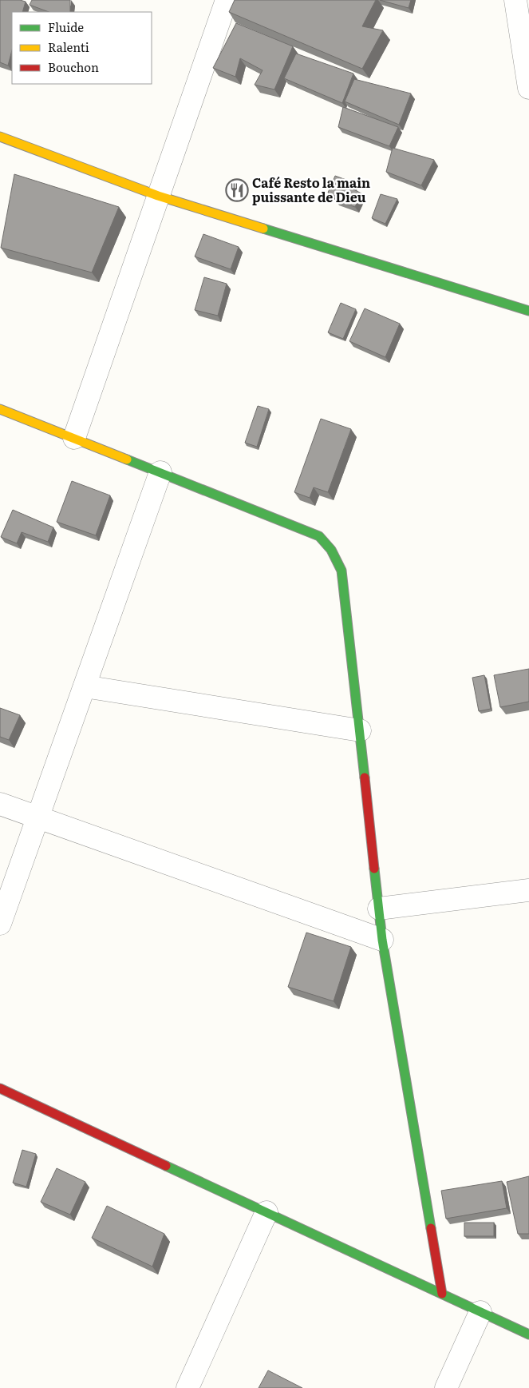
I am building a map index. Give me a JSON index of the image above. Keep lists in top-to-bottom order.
{
  "places": {
    "restaurant": ["Café Resto la main puissante de Dieu"]
  },
  "legend": ["Fluide", "Ralenti", "Bouchon"]
}
